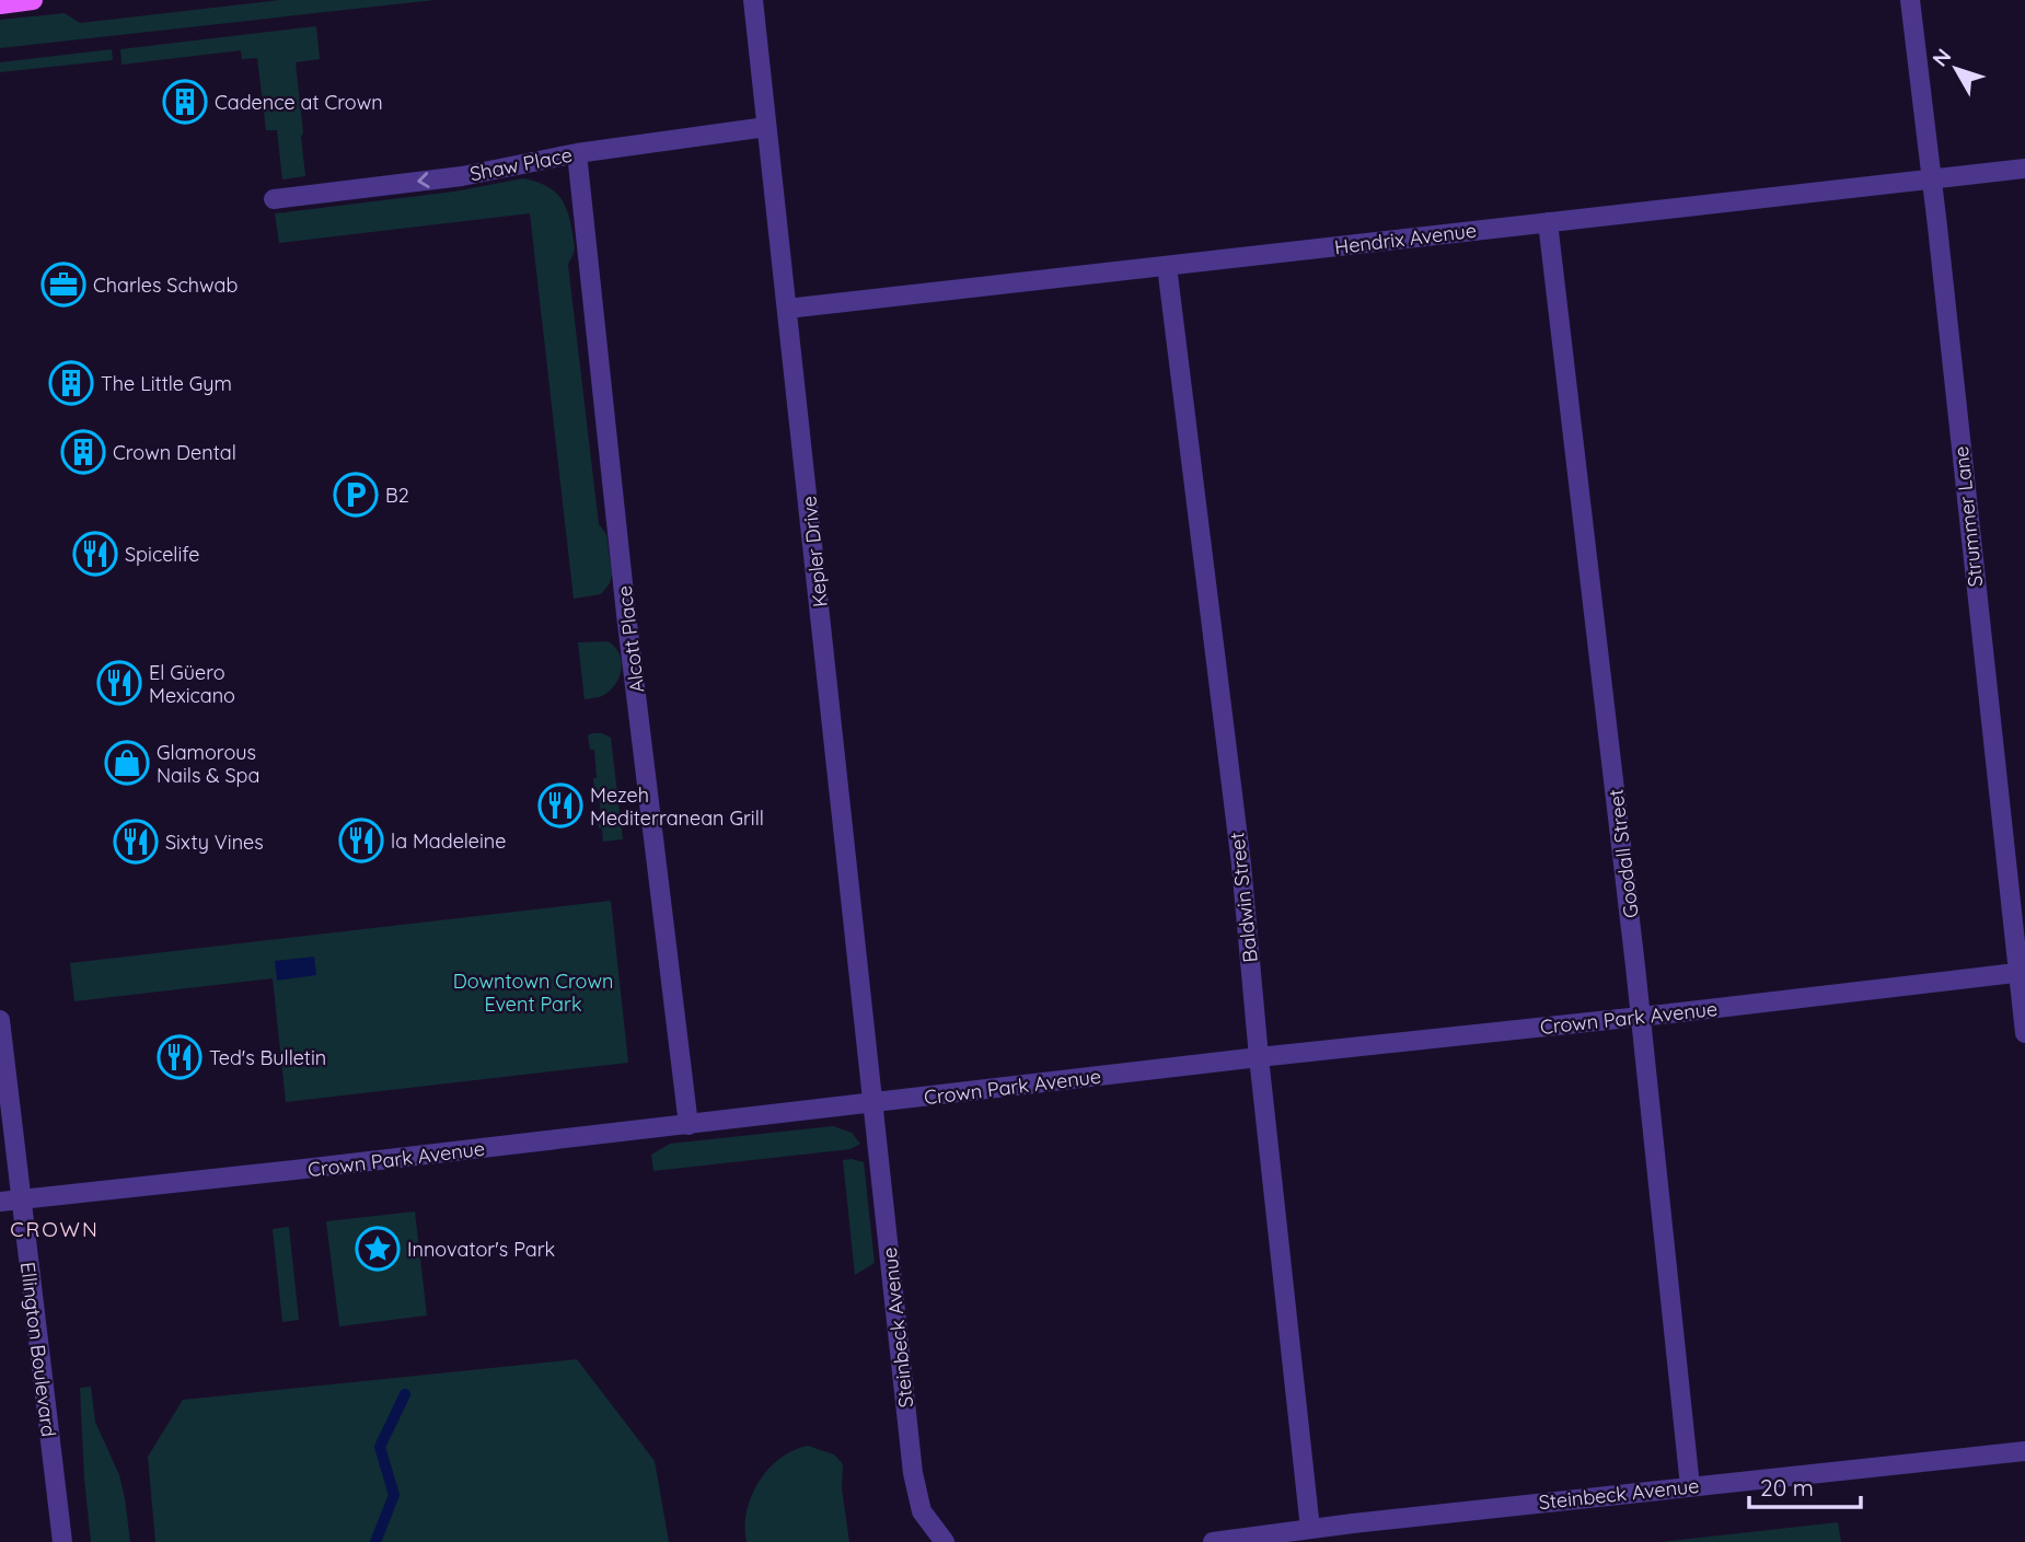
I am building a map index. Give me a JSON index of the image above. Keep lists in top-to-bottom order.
{
  "streets": {
    "street": [
      "Shaw Place",
      "Hendrix Avenue",
      "Strummer Lane",
      "Kepler Drive",
      "Alcott Place",
      "Goodall Street",
      "Baldwin Street",
      "Crown Park Avenue",
      "Steinbeck Avenue",
      "Ellington Boulevard"
    ]
  },
  "crossings": [
    ["Shaw Place", "Kepler Drive"],
    ["Shaw Place", "Alcott Place"],
    ["Hendrix Avenue", "Strummer Lane"],
    ["Hendrix Avenue", "Kepler Drive"],
    ["Hendrix Avenue", "Goodall Street"],
    ["Hendrix Avenue", "Baldwin Street"],
    ["Strummer Lane", "Crown Park Avenue"],
    ["Kepler Drive", "Crown Park Avenue"],
    ["Kepler Drive", "Steinbeck Avenue"],
    ["Alcott Place", "Crown Park Avenue"],
    ["Goodall Street", "Crown Park Avenue"],
    ["Goodall Street", "Steinbeck Avenue"],
    ["Baldwin Street", "Crown Park Avenue"],
    ["Baldwin Street", "Steinbeck Avenue"],
    ["Crown Park Avenue", "Steinbeck Avenue"],
    ["Crown Park Avenue", "Ellington Boulevard"]
  ],
  "one_way": ["Shaw Place"],
  "districts": ["CROWN"],
  "parks": ["Downtown Crown Event Park"],
  "places": {
    "building": ["Cadence at Crown", "The Little Gym", "Crown Dental"],
    "office": ["Charles Schwab"],
    "parking": ["B2"],
    "restaurant": [
      "Spicelife",
      "El Güero Mexicano",
      "Mezeh Mediterranean Grill",
      "la Madeleine",
      "Sixty Vines",
      "Ted's Bulletin"
    ],
    "shop": ["Glamorous Nails & Spa"],
    "place": ["Innovator's Park"]
  },
  "scale_bar": "20 m",
  "north": "top left"
}
